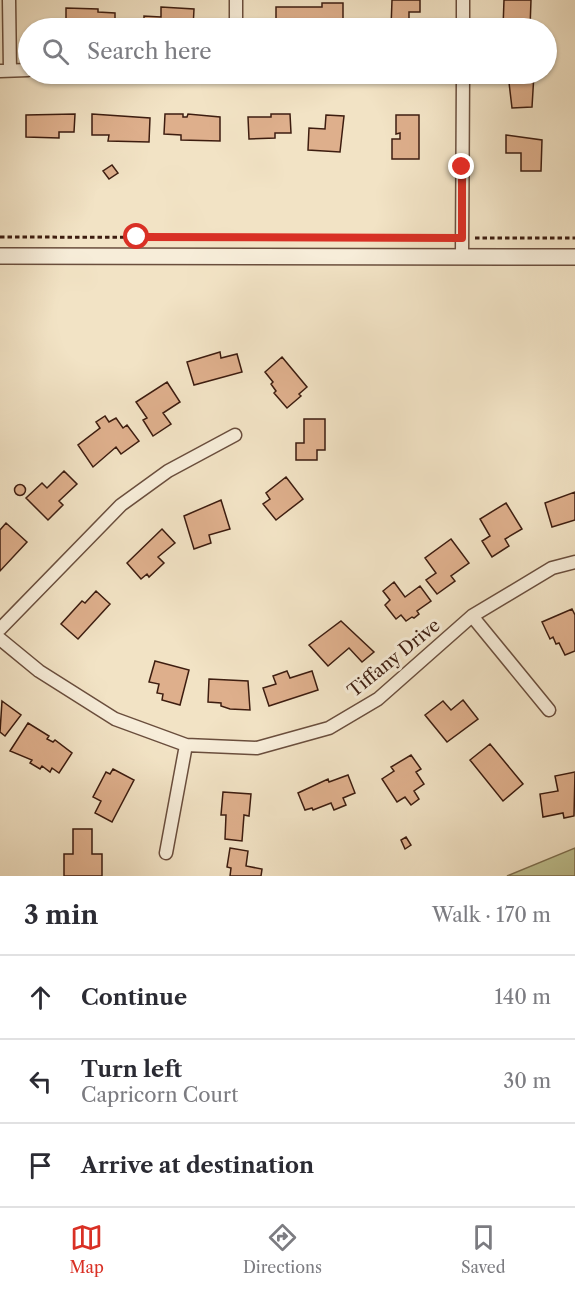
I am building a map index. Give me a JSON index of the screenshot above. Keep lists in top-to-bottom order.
{
  "streets": {
    "street": ["Tiffany Drive"]
  },
  "page": {
    "search": "Search here",
    "heading": ["3 min", "Walk · 170 m"],
    "list": [
      ["Continue", "140 m"],
      ["Turn left", "Capricorn Court", "30 m"],
      "Arrive at destination"
    ],
    "nav": ["Map", "Directions", "Saved"]
  }
}
